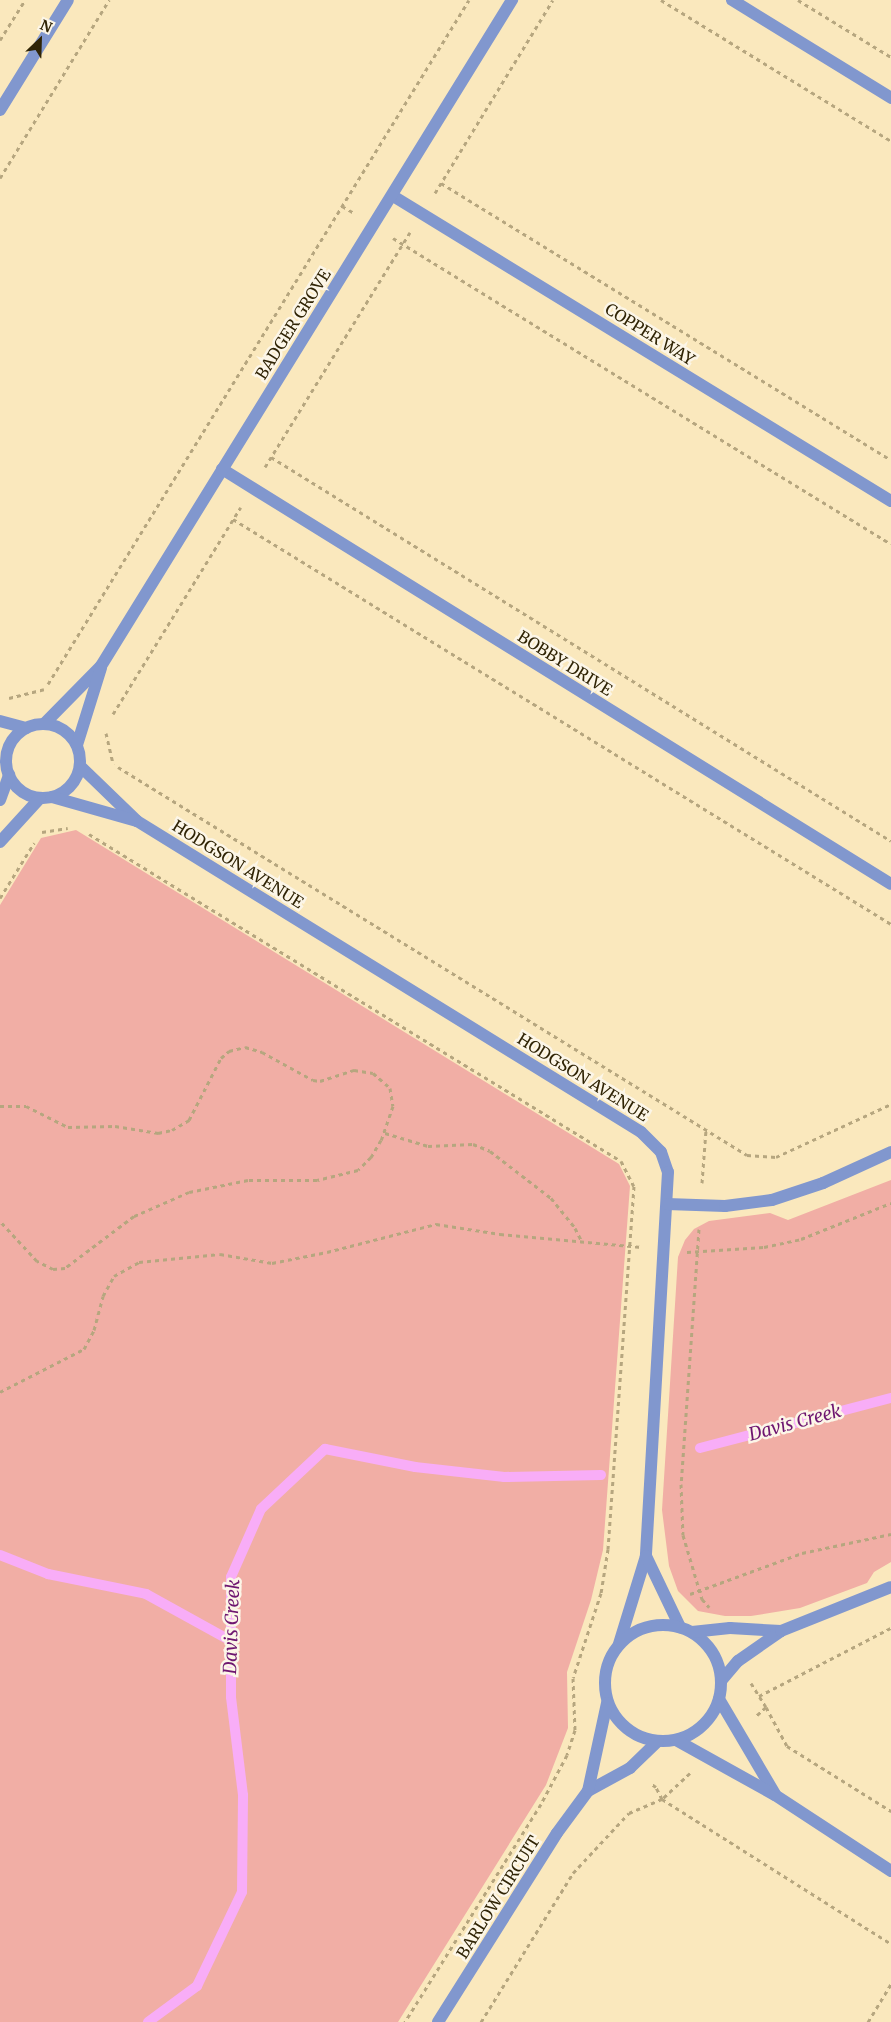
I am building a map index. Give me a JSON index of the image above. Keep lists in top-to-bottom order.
{
  "streets": {
    "street": [
      "BADGER GROVE",
      "COPPER WAY",
      "BOBBY DRIVE",
      "HODGSON AVENUE",
      "BARLOW CIRCUIT"
    ]
  },
  "crossings": [
    ["BADGER GROVE", "COPPER WAY"],
    ["BADGER GROVE", "BOBBY DRIVE"],
    ["BADGER GROVE", "HODGSON AVENUE"],
    ["HODGSON AVENUE", "BARLOW CIRCUIT"]
  ],
  "water": ["Davis Creek"],
  "north": "top right"
}
